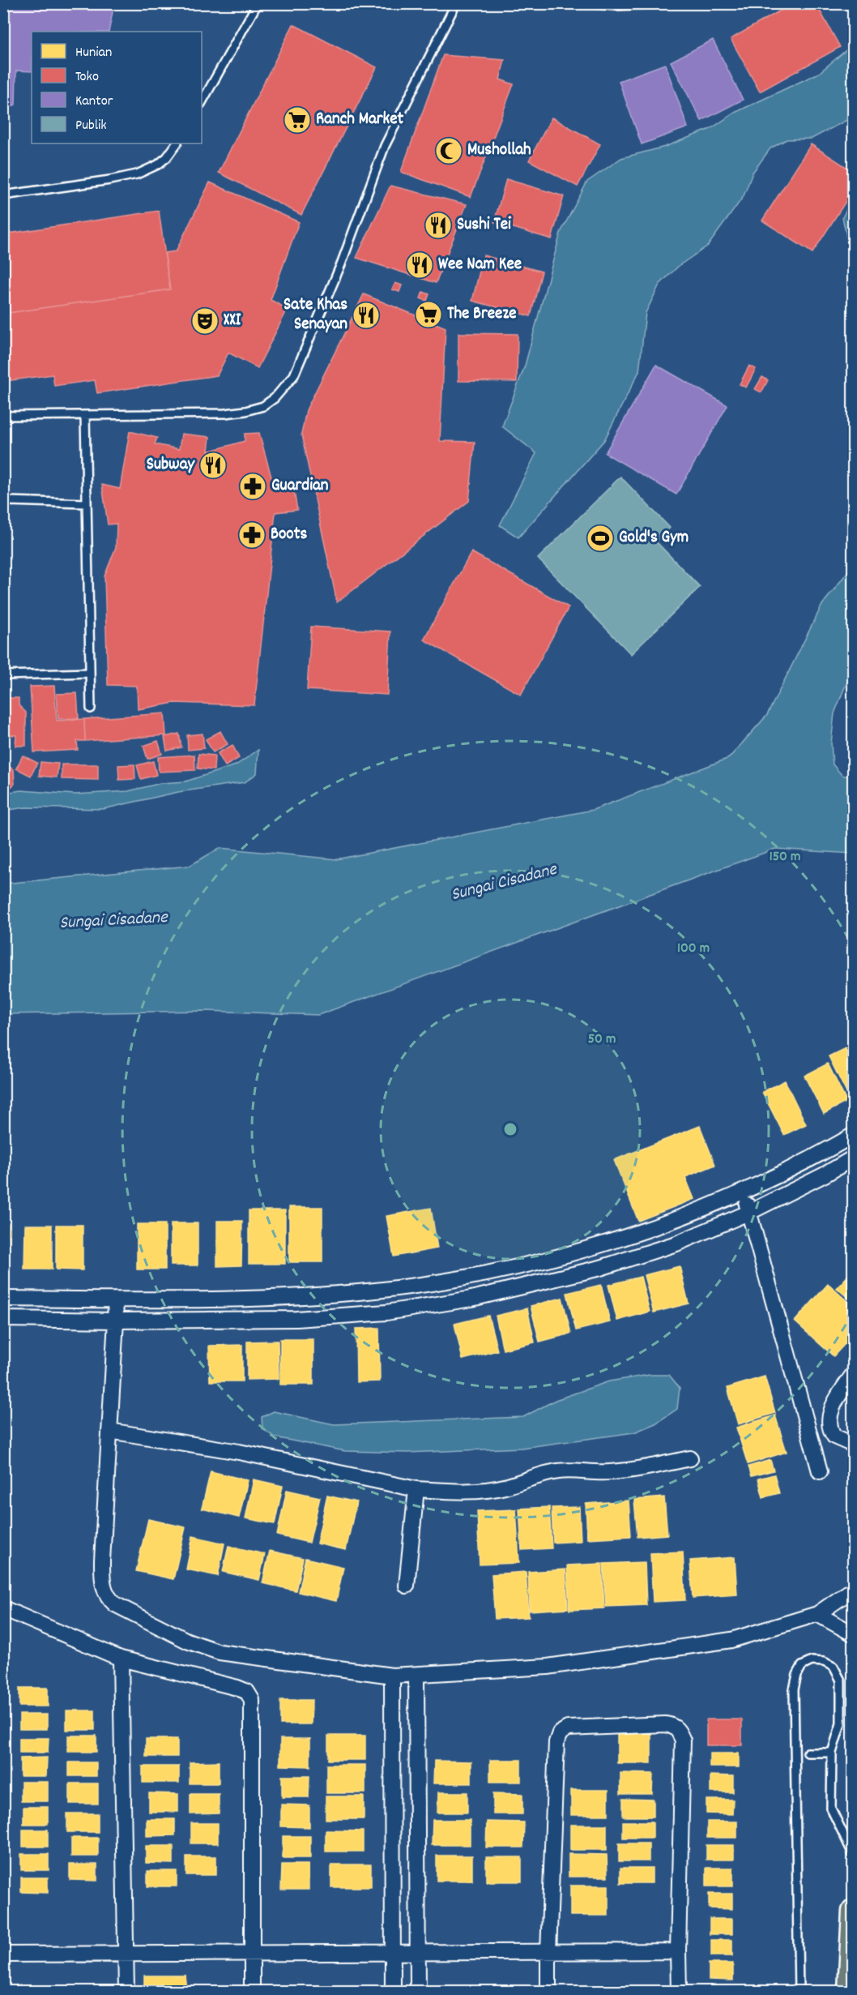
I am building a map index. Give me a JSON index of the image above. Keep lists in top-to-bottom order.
{
  "water": ["Sungai Cisadane"],
  "places": {
    "supermarket": ["Ranch Market", "The Breeze"],
    "mosque": ["Mushollah"],
    "restaurant": [
      "Sushi Tei",
      "Wee Nam Kee",
      "Sate Khas Senayan",
      "Subway"
    ],
    "theatre": ["XXI"],
    "pharmacy": ["Guardian", "Boots"],
    "sports": ["Gold's Gym"]
  },
  "legend": [
    "Hunian",
    "Toko",
    "Kantor",
    "Publik"
  ],
  "rings": ["150 m", "100 m", "50 m"]
}
